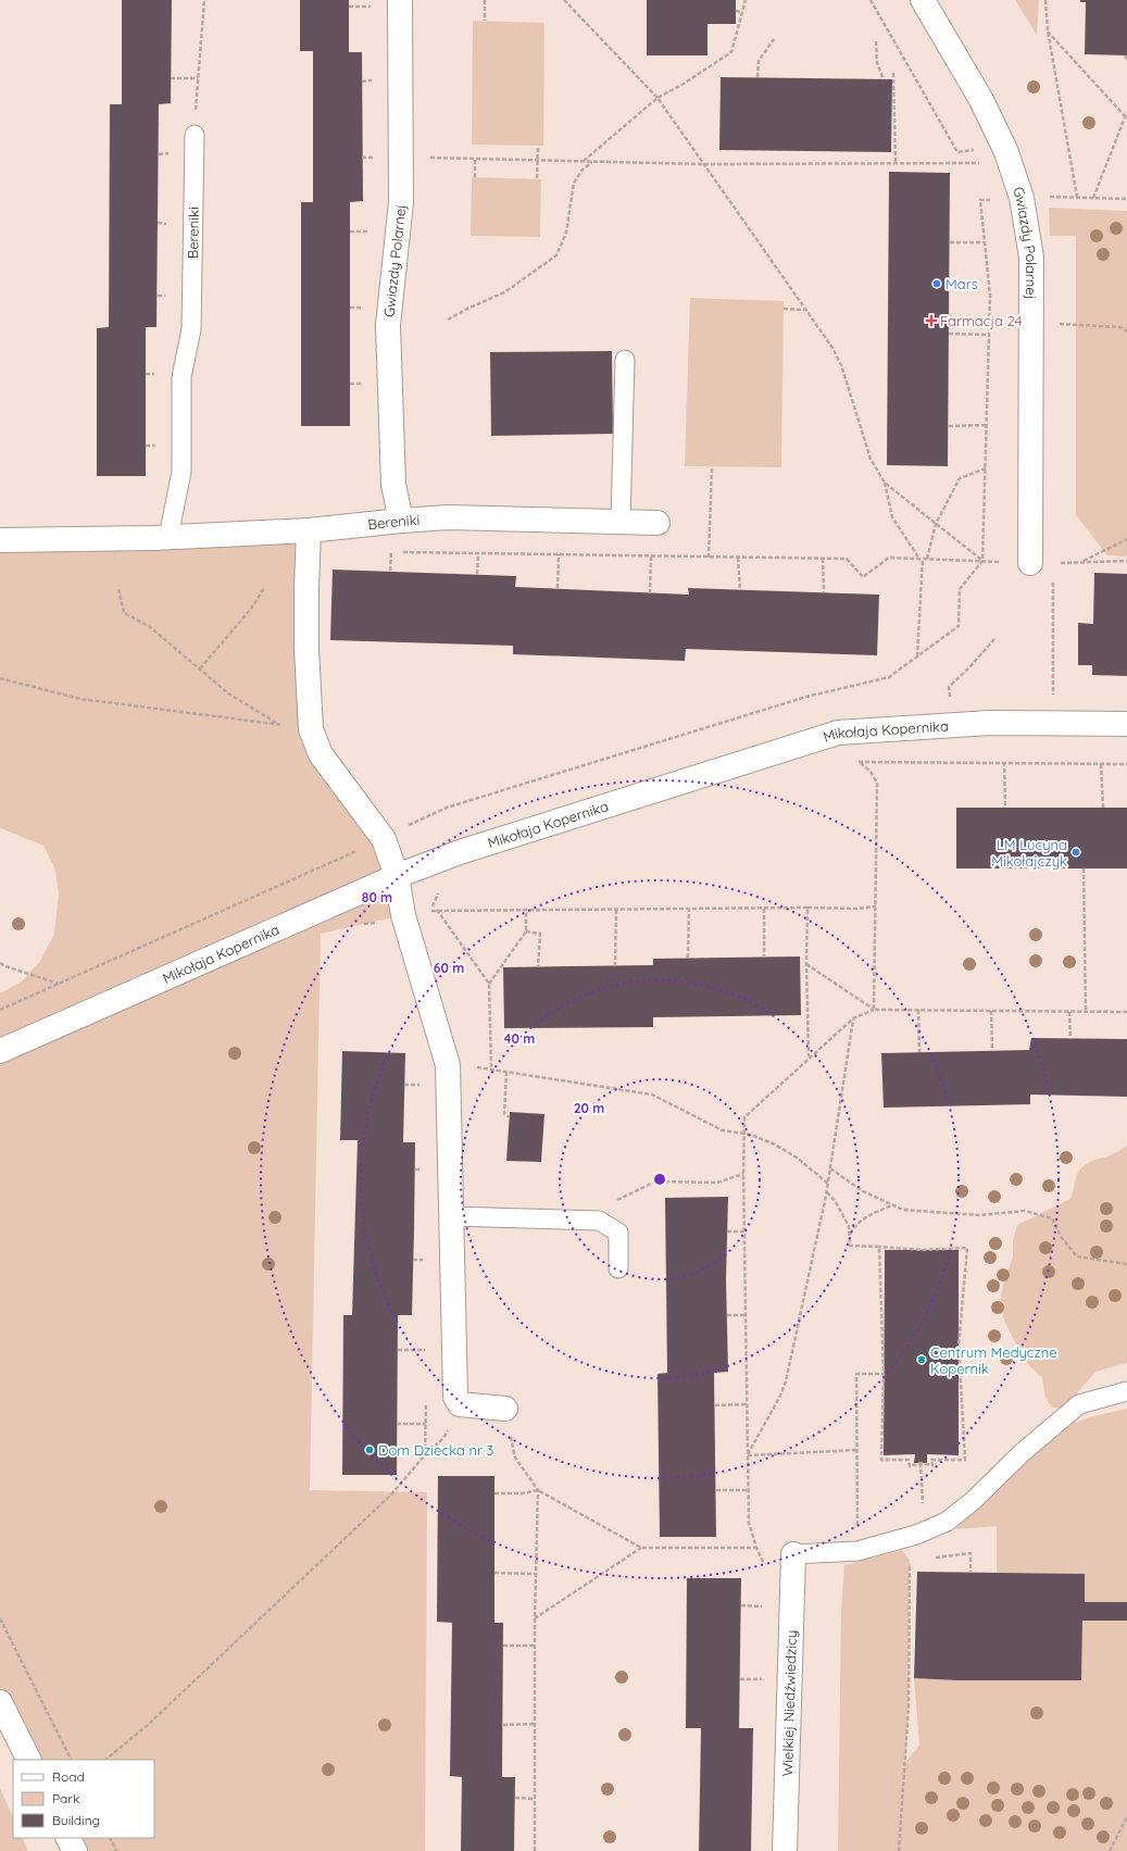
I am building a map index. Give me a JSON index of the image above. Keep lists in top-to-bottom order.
{
  "streets": {
    "street": [
      "Bereniki",
      "Gwiazdy Polarnej",
      "Mikołaja Kopernika",
      "Wielkiej Niedźwiedzicy"
    ]
  },
  "crossings": [
    ["Bereniki", "Gwiazdy Polarnej"]
  ],
  "places": {
    "other": [
      "Mars",
      "LM Lucyna Mikołajczyk",
      "Centrum Medyczne Kopernik",
      "Dom Dziecka nr 3"
    ],
    "health": ["Farmacja 24"]
  },
  "legend": ["Road", "Park", "Building"],
  "rings": [
    "80 m",
    "60 m",
    "40 m",
    "20 m"
  ]
}
